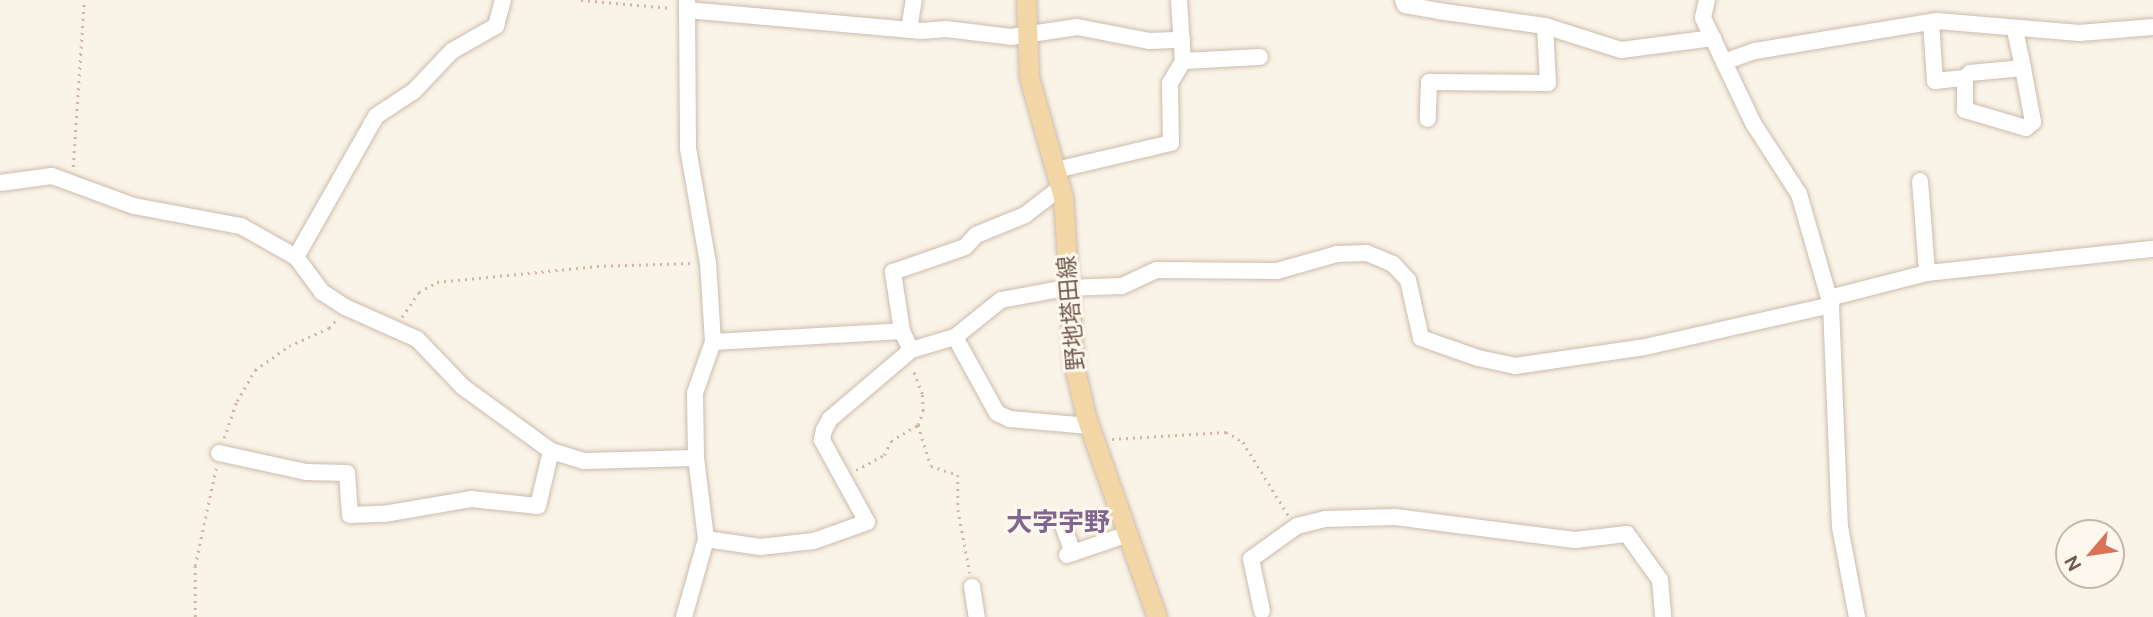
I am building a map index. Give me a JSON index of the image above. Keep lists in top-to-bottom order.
{
  "streets": {
    "main road": ["野地塔田線"]
  },
  "districts": ["大字宇野"],
  "north": "bottom left"
}
